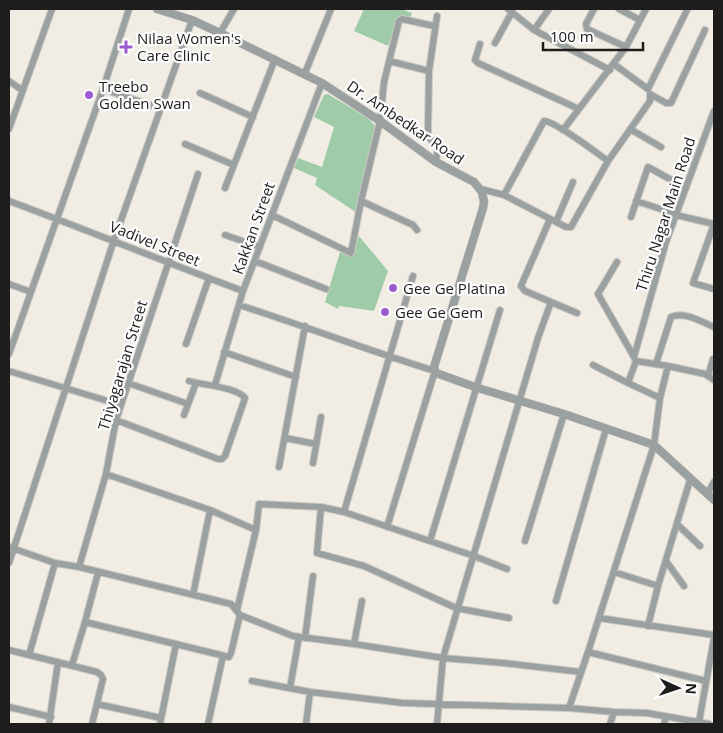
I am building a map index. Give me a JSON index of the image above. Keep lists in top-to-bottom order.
{
  "streets": {
    "street": [
      "Dr. Ambedkar Road",
      "Thiru Nagar Main Road",
      "Kakkan Street",
      "Vadivel Street",
      "Thiyagarajan Street"
    ]
  },
  "crossings": [
    ["Dr. Ambedkar Road", "Kakkan Street"],
    ["Kakkan Street", "Vadivel Street"],
    ["Vadivel Street", "Thiyagarajan Street"]
  ],
  "places": {
    "health": ["Nilaa Women's Care Clinic"],
    "other": ["Treebo Golden Swan", "Gee Ge Platina", "Gee Ge Gem"]
  },
  "scale_bar": "100 m",
  "north": "right"
}
